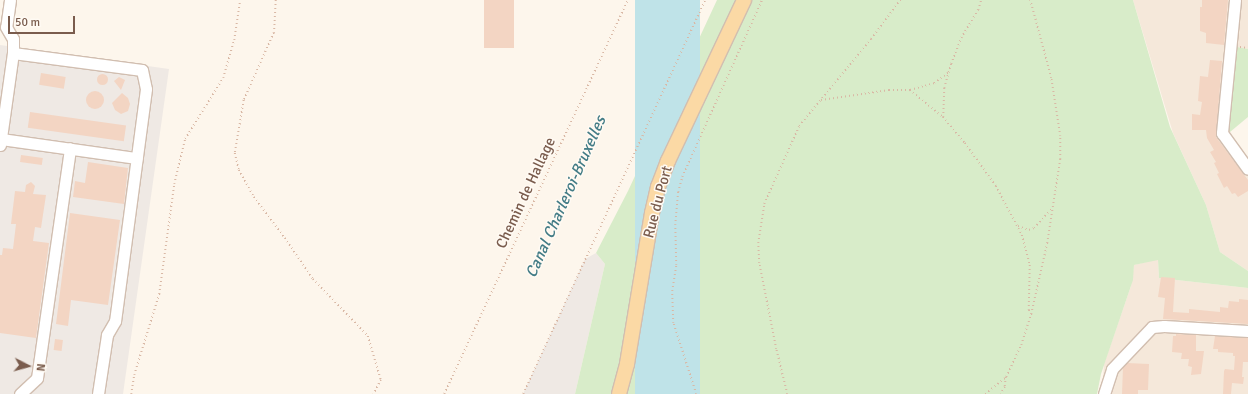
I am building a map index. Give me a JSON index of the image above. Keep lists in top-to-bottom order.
{
  "streets": {
    "main road": ["Rue du Port"],
    "path": ["Chemin de Hallage"]
  },
  "water": ["Canal Charleroi-Bruxelles"],
  "scale_bar": "50 m",
  "north": "right"
}
